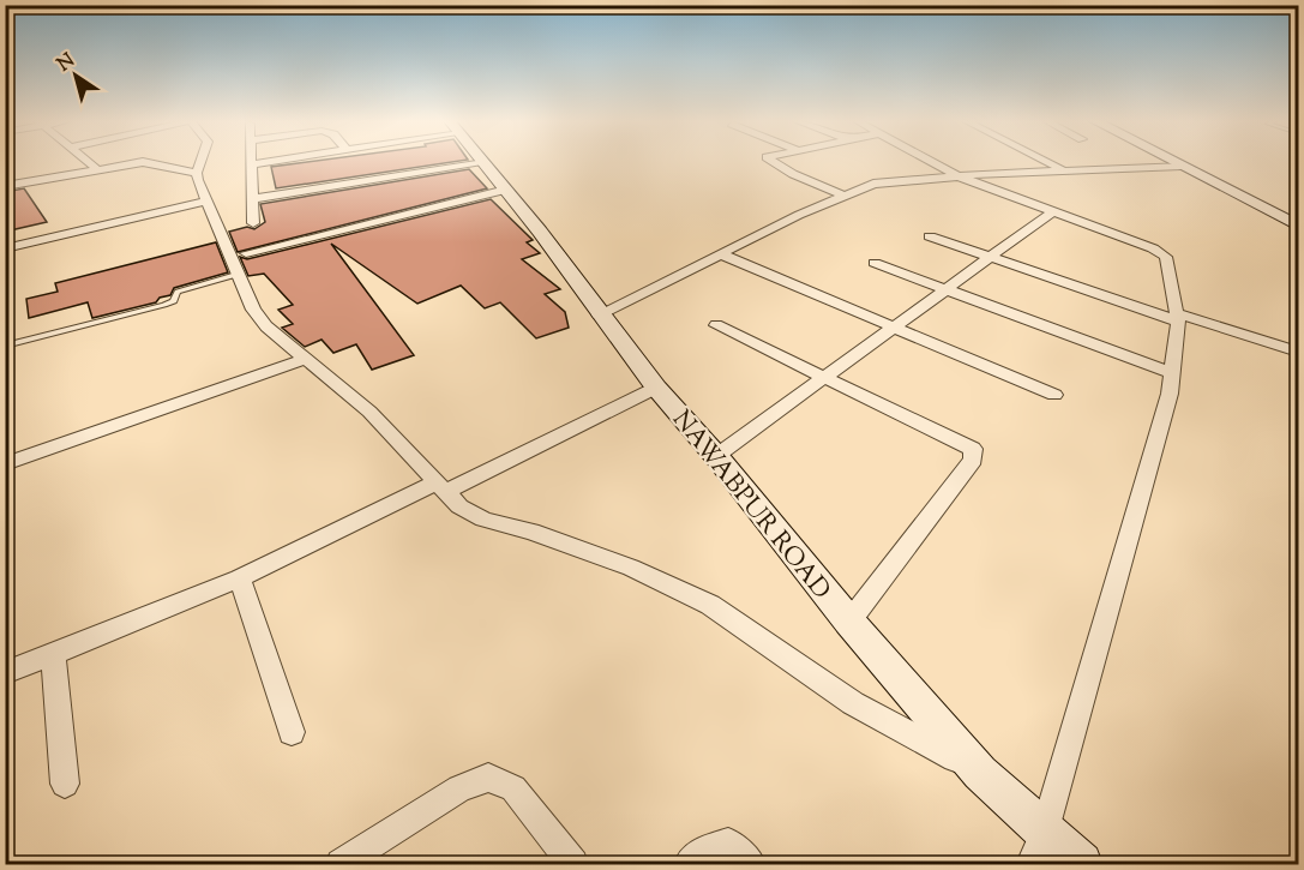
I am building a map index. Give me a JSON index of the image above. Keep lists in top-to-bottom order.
{
  "streets": {
    "street": ["NAWABPUR ROAD"]
  },
  "north": "top left"
}
